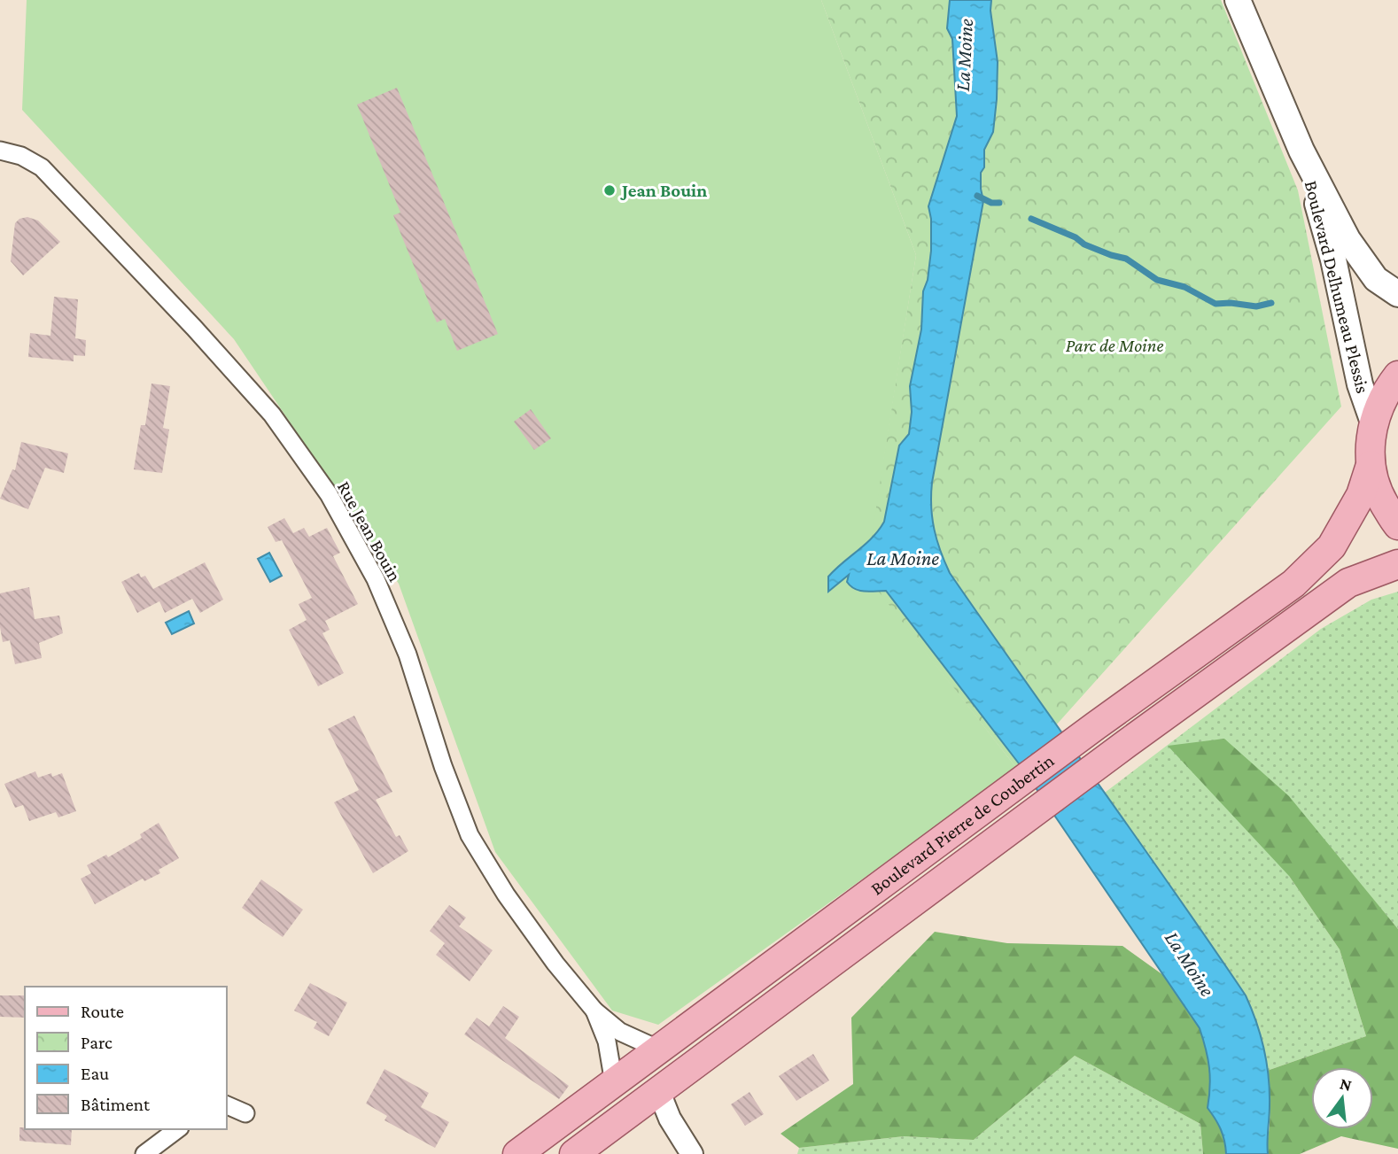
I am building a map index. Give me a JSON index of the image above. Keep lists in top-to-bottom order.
{
  "streets": {
    "main road": ["Boulevard Delhumeau Plessis", "Boulevard Pierre de Coubertin"],
    "street": ["Rue Jean Bouin"]
  },
  "crossings": [
    ["Rue Jean Bouin", "Boulevard Pierre de Coubertin"]
  ],
  "water": ["La Moine"],
  "parks": ["Parc de Moine"],
  "places": ["Jean Bouin"],
  "legend": [
    "Route",
    "Parc",
    "Eau",
    "Bâtiment"
  ],
  "north": "top"
}
